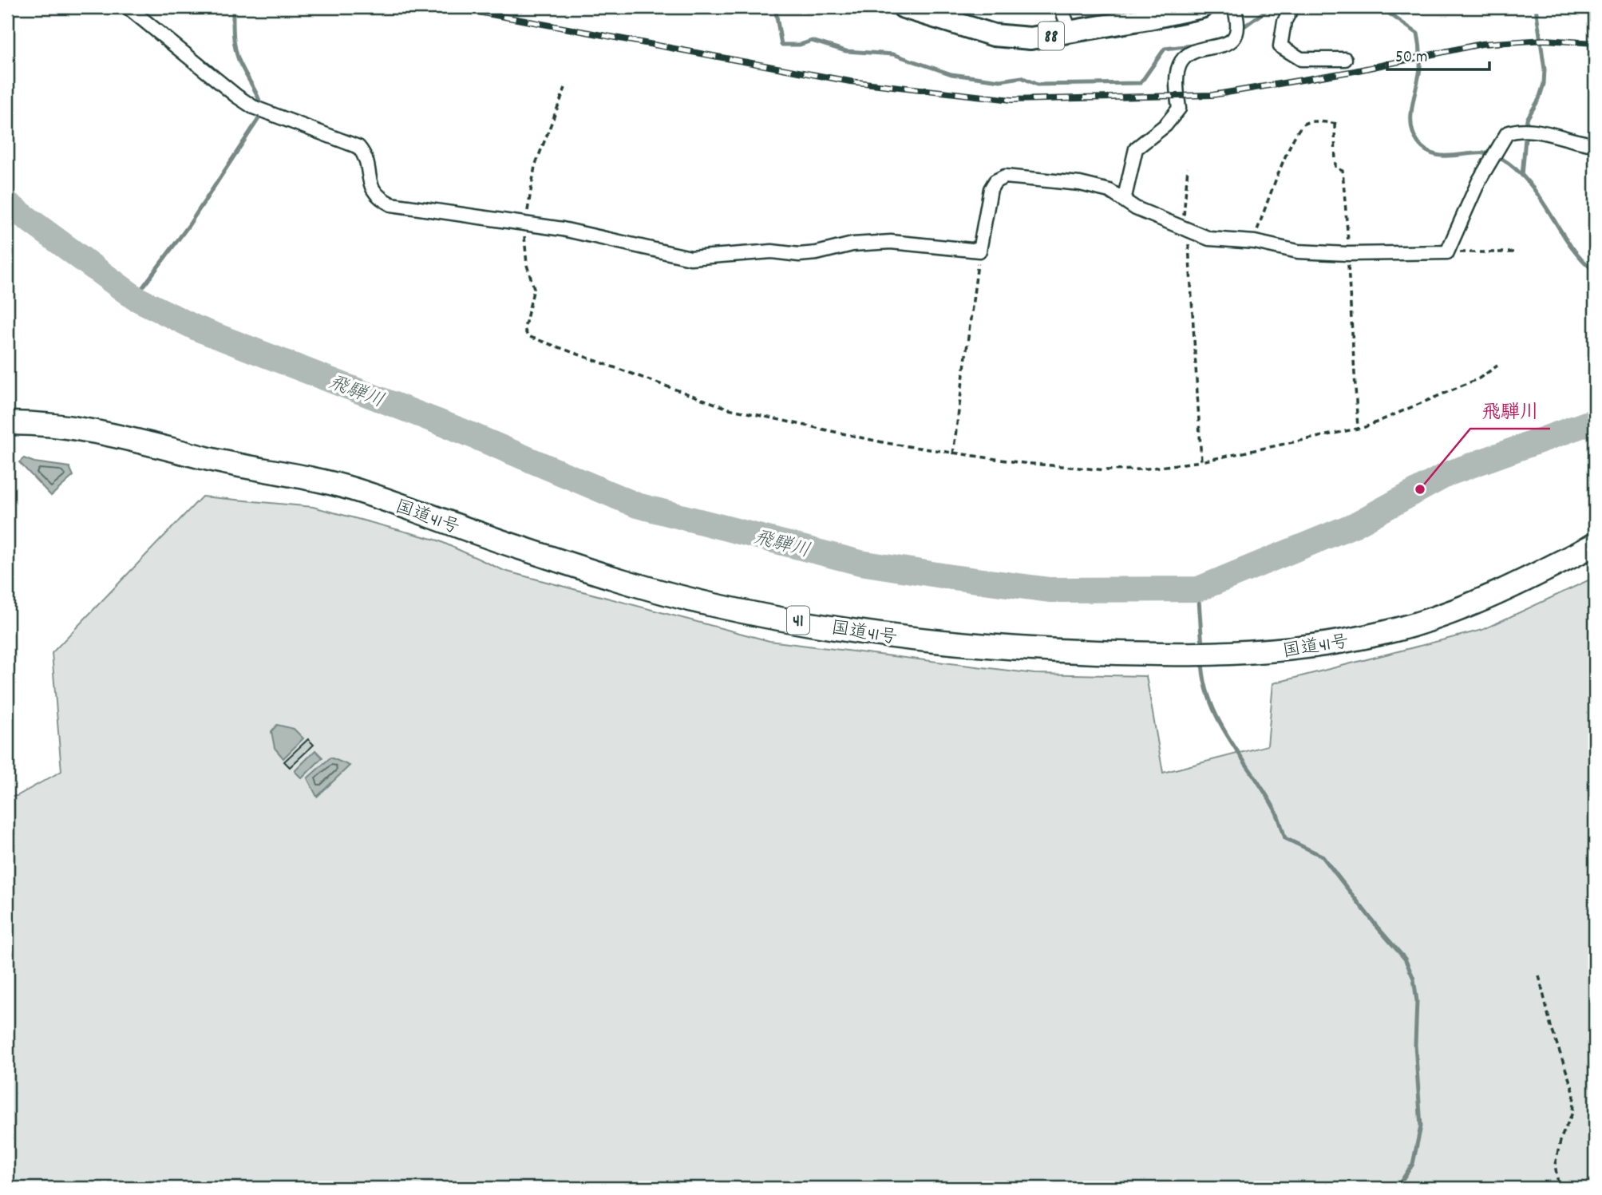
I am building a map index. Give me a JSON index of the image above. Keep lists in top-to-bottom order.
{
  "streets": {
    "highway": ["国道41号", "41"],
    "main road": ["88"]
  },
  "water": ["飛騨川"],
  "places": ["飛騨川"],
  "scale_bar": "50 m"
}
